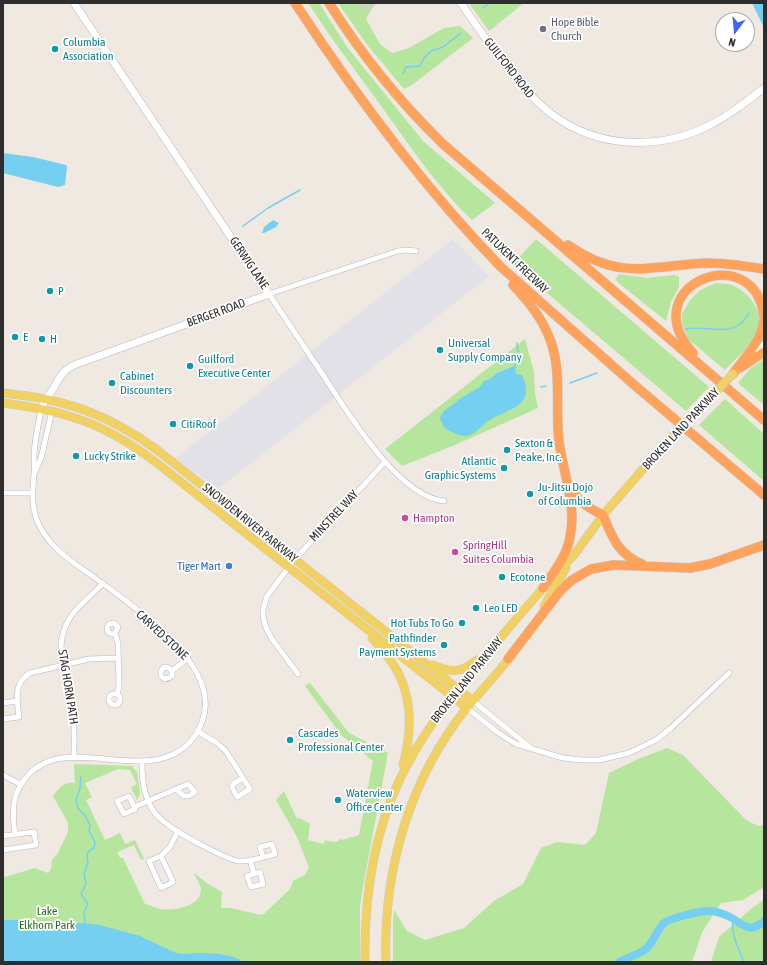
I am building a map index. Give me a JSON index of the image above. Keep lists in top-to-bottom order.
{
  "streets": {
    "highway": ["PATUXENT FREEWAY"],
    "main road": ["BROKEN LAND PARKWAY", "SNOWDEN RIVER PARKWAY"],
    "street": [
      "GUILFORD ROAD",
      "GERWIG LANE",
      "BERGER ROAD",
      "MINSTREL WAY",
      "CARVED STONE",
      "STAG HORN PATH"
    ]
  },
  "crossings": [
    ["GERWIG LANE", "BERGER ROAD"],
    ["GERWIG LANE", "MINSTREL WAY"],
    ["BERGER ROAD", "SNOWDEN RIVER PARKWAY"],
    ["BERGER ROAD", "CARVED STONE"],
    ["BROKEN LAND PARKWAY", "SNOWDEN RIVER PARKWAY"],
    ["MINSTREL WAY", "SNOWDEN RIVER PARKWAY"],
    ["SNOWDEN RIVER PARKWAY", "CARVED STONE"],
    ["CARVED STONE", "STAG HORN PATH"]
  ],
  "parks": ["Lake Elkhorn Park"],
  "places": [
    "Hope Bible Church",
    "Columbia Association",
    "P",
    "E",
    "H",
    "Universal Supply Company",
    "Guilford Executive Center",
    "Cabinet Discounters",
    "CitiRoof",
    "Sexton & Peake, Inc.",
    "Lucky Strike",
    "Atlantic Graphic Systems",
    "Ju-Jitsu Dojo of Columbia",
    "Hampton",
    "SpringHill Suites Columbia",
    "Tiger Mart",
    "Ecotone",
    "Leo LED",
    "Hot Tubs To Go",
    "Pathfinder Payment Systems",
    "Cascades Professional Center",
    "Waterview Office Center"
  ],
  "north": "bottom"
}
